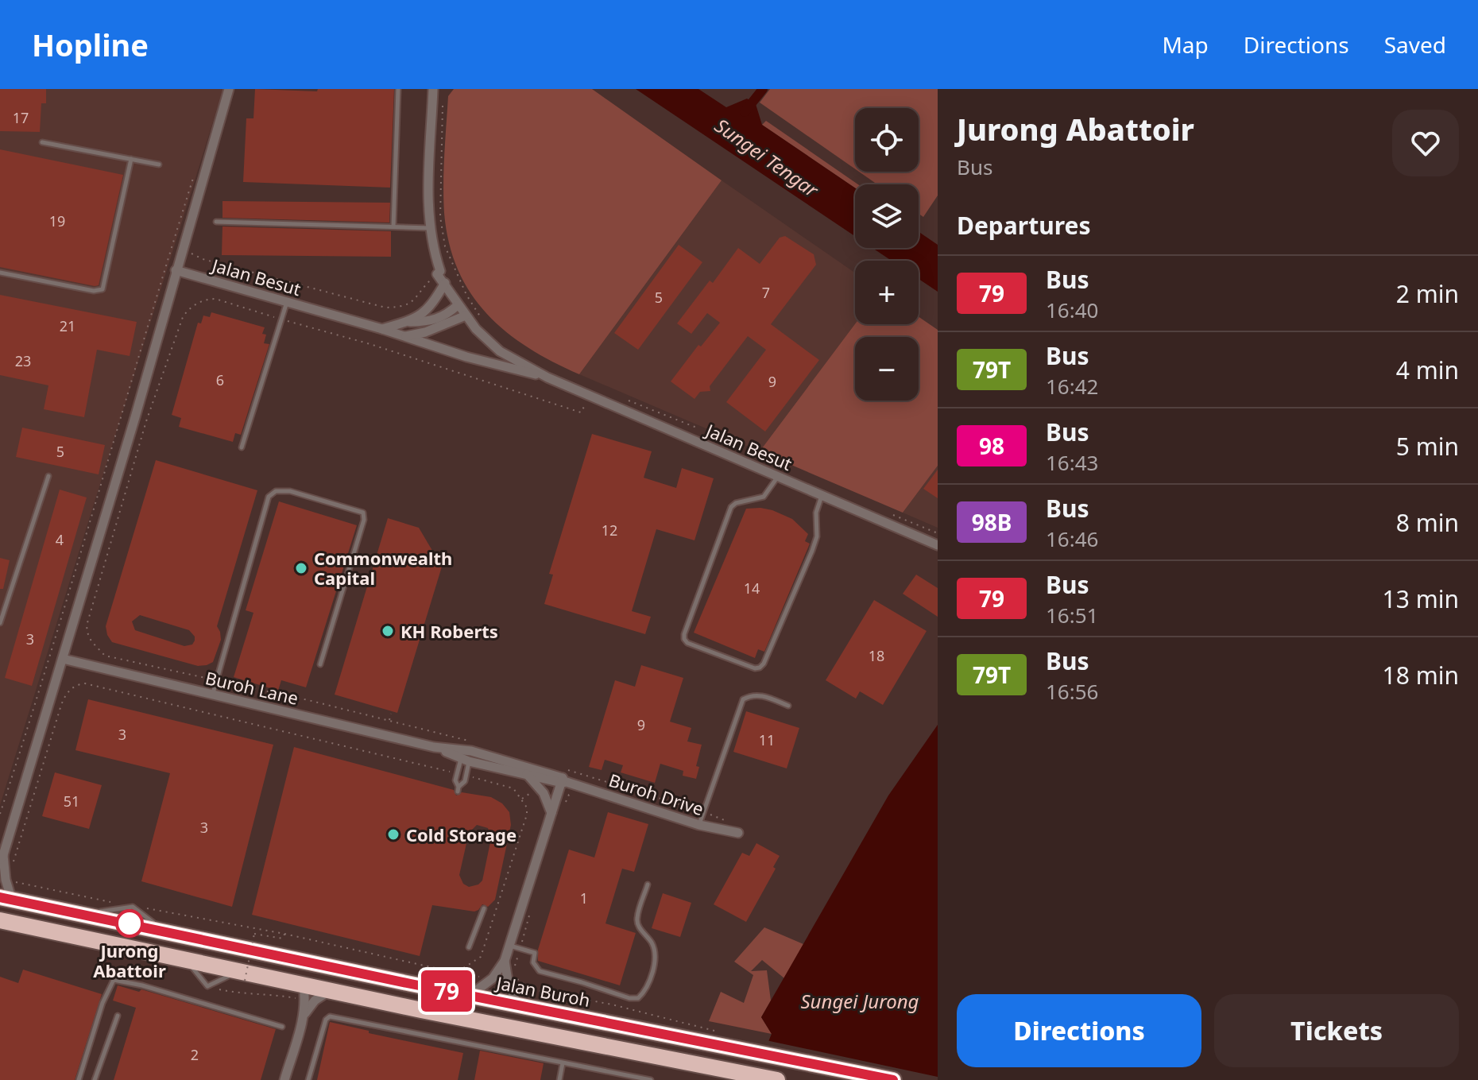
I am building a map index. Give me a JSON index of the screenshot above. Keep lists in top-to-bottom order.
{
  "streets": {
    "highway": ["Jalan Buroh"],
    "street": ["Jalan Besut", "Buroh Lane", "Buroh Drive"]
  },
  "water": ["Sungei Tengar", "Sungei Jurong"],
  "places": [
    "Commonwealth Capital",
    "KH Roberts",
    "Cold Storage",
    "Jurong Abattoir"
  ],
  "lines": ["bus line 79"],
  "house_numbers": [
    "17",
    "19",
    "7",
    "5",
    "21",
    "23",
    "6",
    "9",
    "5",
    "12",
    "4",
    "14",
    "3",
    "18",
    "9",
    "3",
    "11",
    "51",
    "3",
    "1",
    "2"
  ],
  "page": {
    "header": "Hopline",
    "nav": ["Map", "Directions", "Saved"],
    "on_map": "79",
    "heading": [
      ["Jurong Abattoir", "Bus"],
      "Departures"
    ],
    "map_buttons": ["+", "−"],
    "list": [
      {
        "mark": "79",
        "name": "Bus",
        "note": "16:40",
        "value": "2 min"
      },
      {
        "mark": "79T",
        "name": "Bus",
        "note": "16:42",
        "value": "4 min"
      },
      {
        "mark": "98",
        "name": "Bus",
        "note": "16:43",
        "value": "5 min"
      },
      {
        "mark": "98B",
        "name": "Bus",
        "note": "16:46",
        "value": "8 min"
      },
      {
        "mark": "79",
        "name": "Bus",
        "note": "16:51",
        "value": "13 min"
      },
      {
        "mark": "79T",
        "name": "Bus",
        "note": "16:56",
        "value": "18 min"
      }
    ],
    "buttons": ["Directions", "Tickets"]
  }
}
